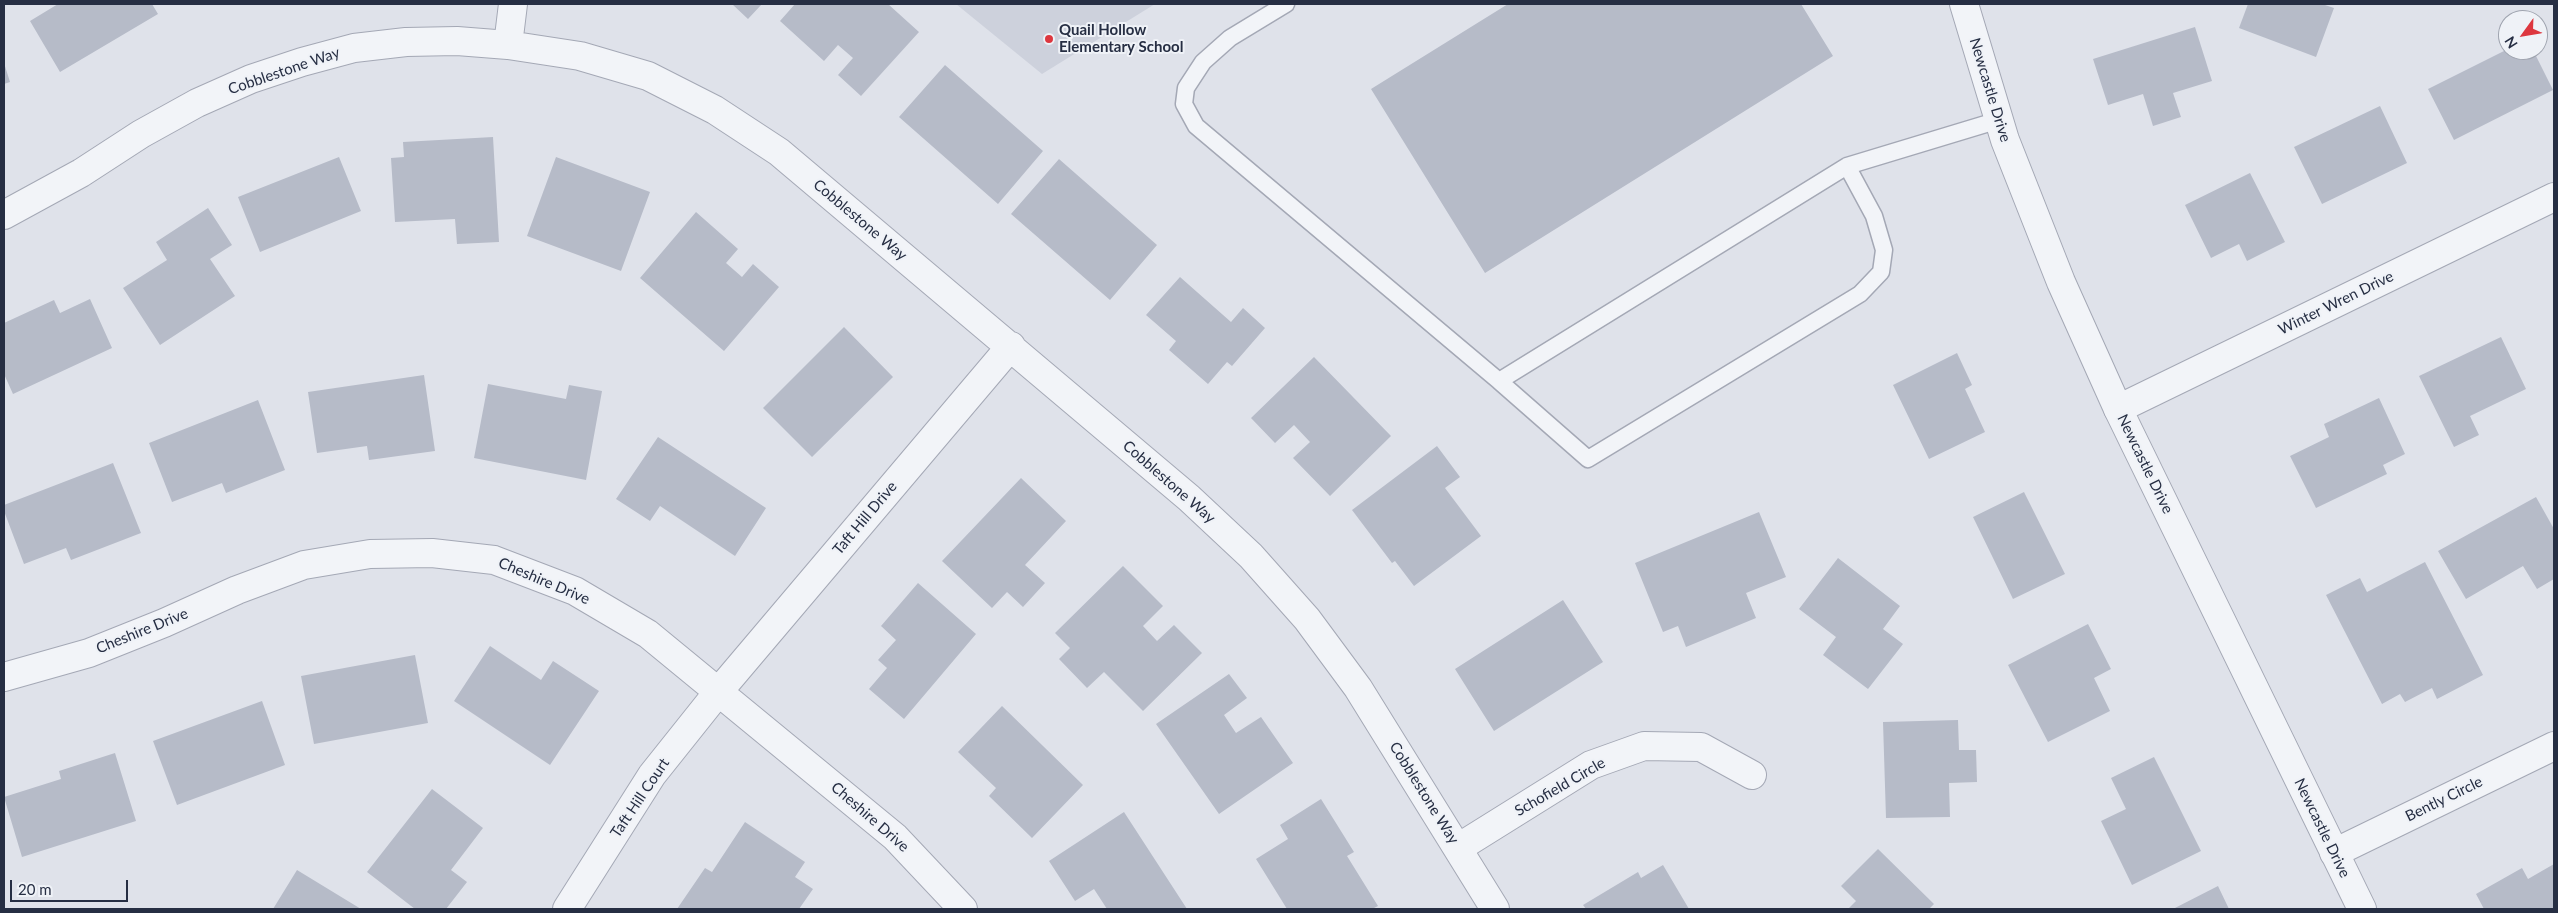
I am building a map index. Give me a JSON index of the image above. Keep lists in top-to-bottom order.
{
  "streets": {
    "street": [
      "Cobblestone Way",
      "Newcastle Drive",
      "Winter Wren Drive",
      "Taft Hill Drive",
      "Cheshire Drive",
      "Schofield Circle",
      "Taft Hill Court",
      "Bently Circle"
    ]
  },
  "crossings": [
    ["Cobblestone Way", "Taft Hill Drive"],
    ["Cobblestone Way", "Schofield Circle"],
    ["Newcastle Drive", "Winter Wren Drive"],
    ["Newcastle Drive", "Bently Circle"],
    ["Taft Hill Drive", "Cheshire Drive"],
    ["Taft Hill Drive", "Taft Hill Court"],
    ["Cheshire Drive", "Taft Hill Court"]
  ],
  "places": ["Quail Hollow Elementary School"],
  "scale_bar": "20 m",
  "north": "bottom left"
}
